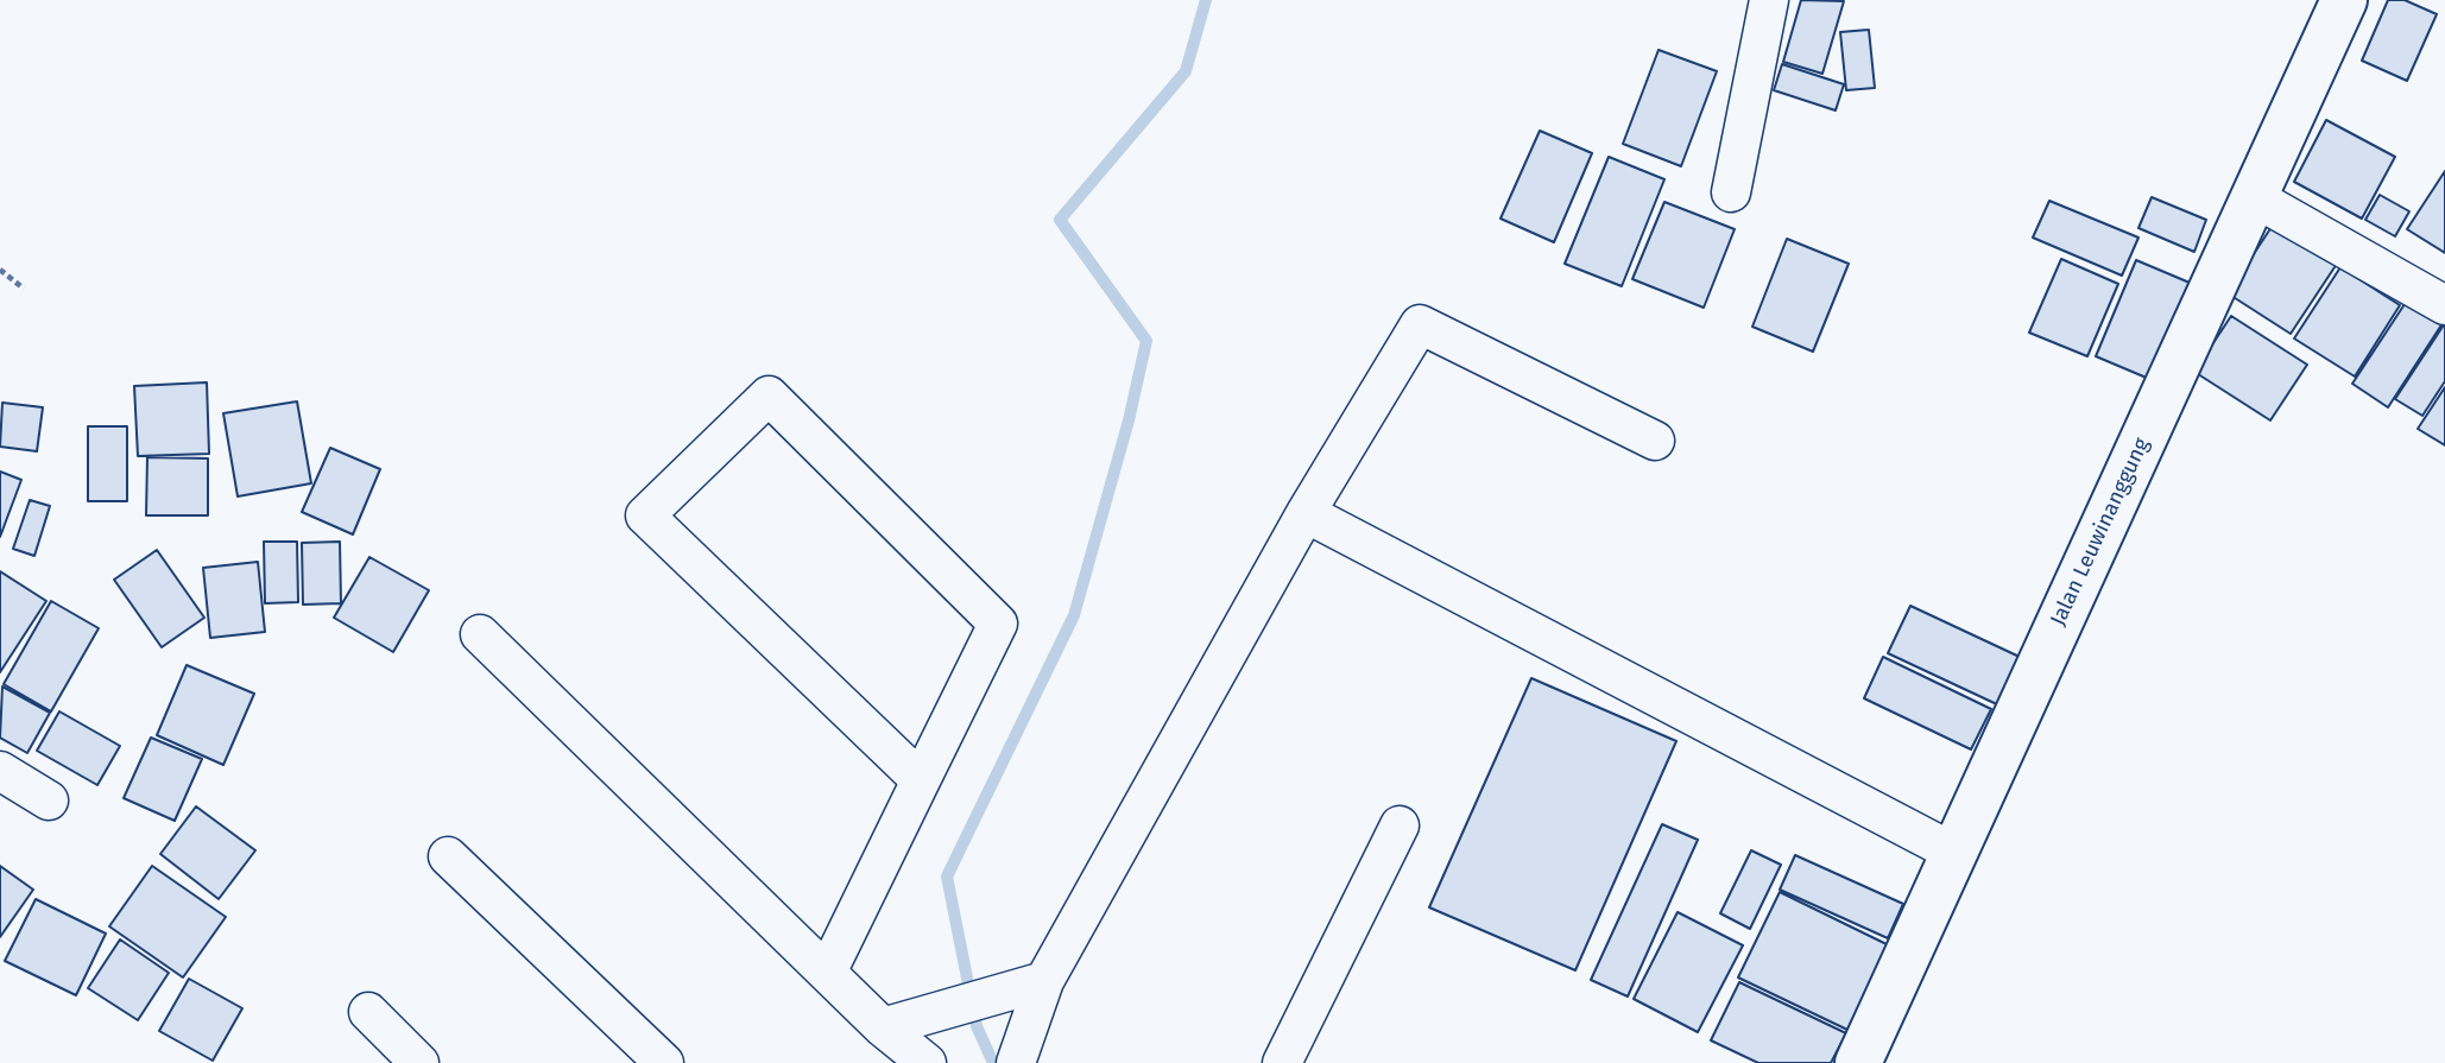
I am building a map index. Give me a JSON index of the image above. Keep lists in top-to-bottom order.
{
  "streets": {
    "main road": ["Jalan Leuwinanggung"]
  }
}
